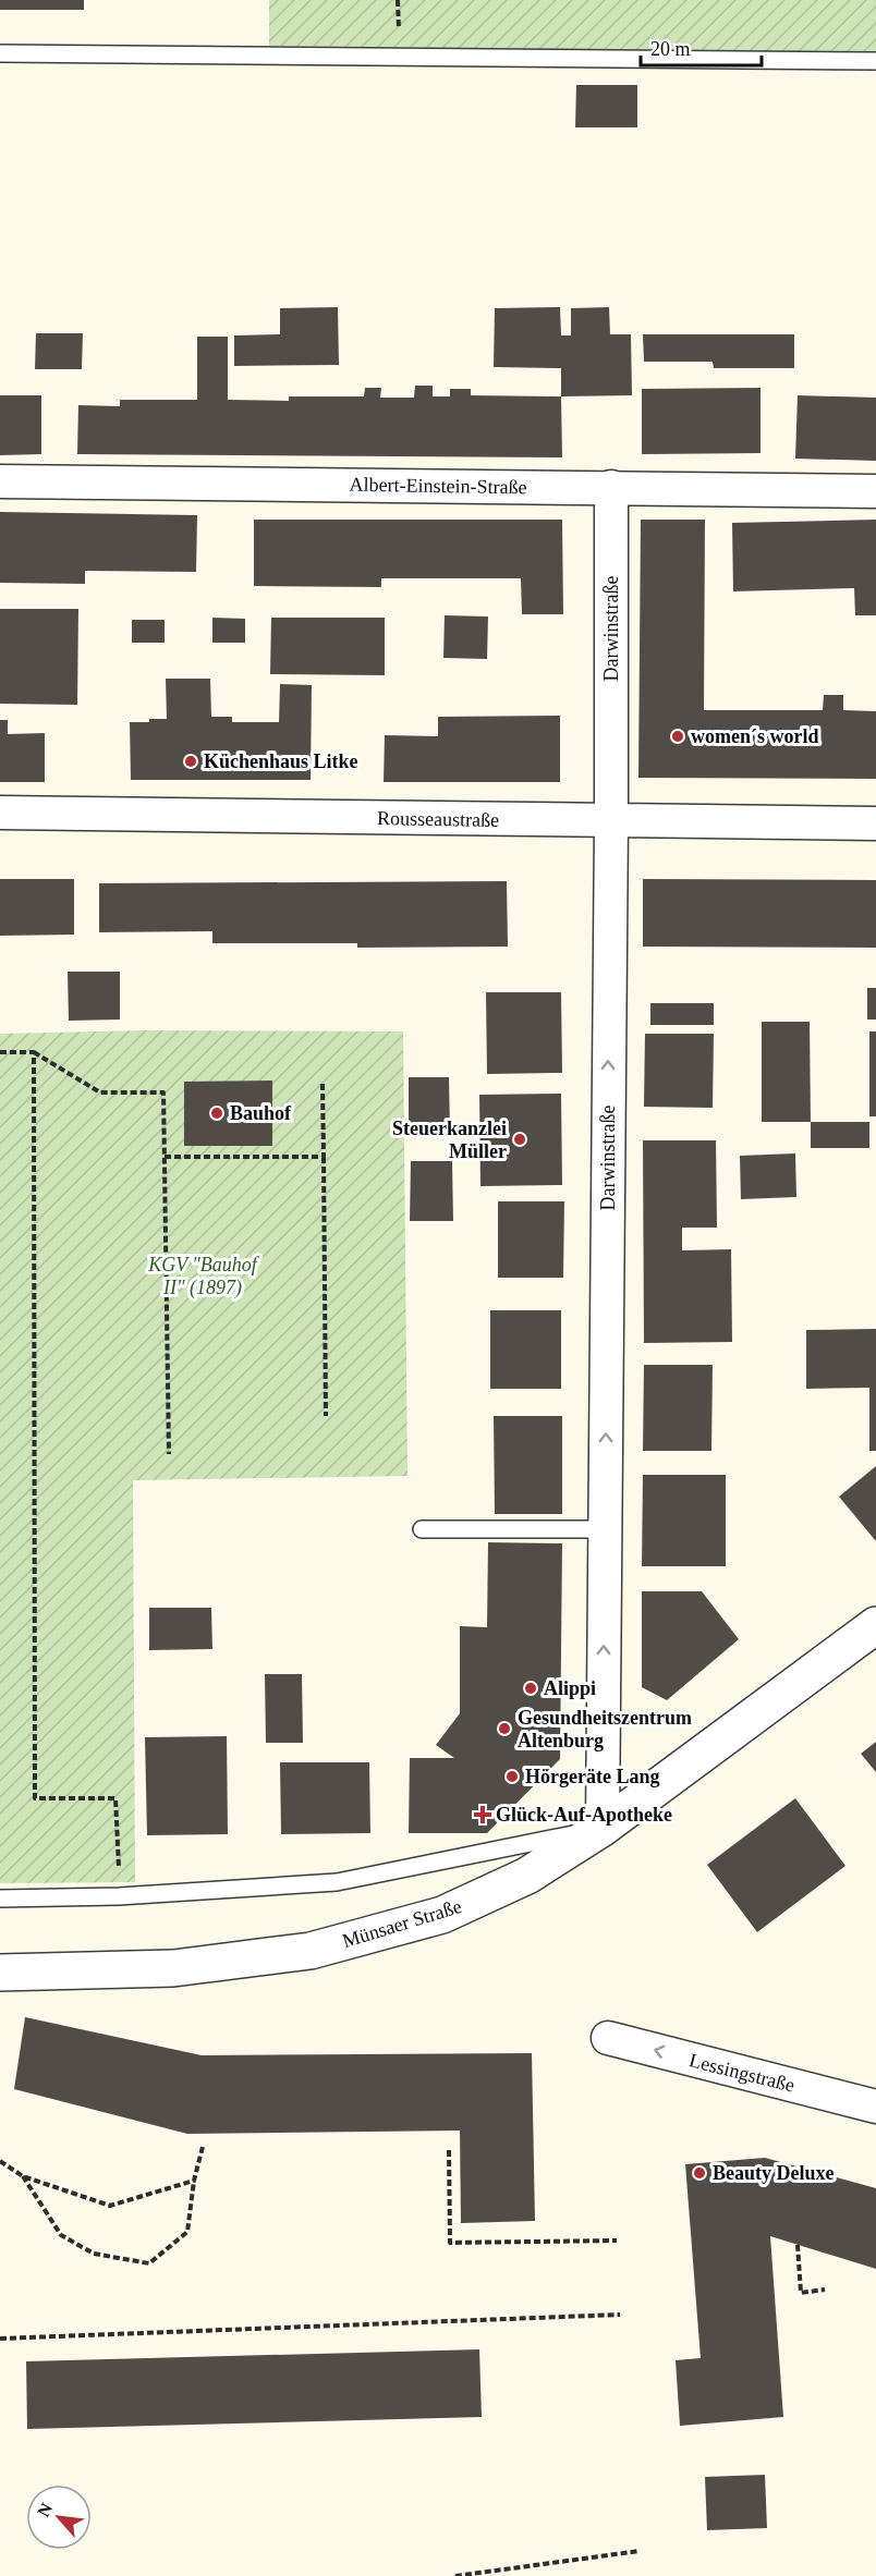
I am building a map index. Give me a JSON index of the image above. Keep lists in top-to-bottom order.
{
  "streets": {
    "street": [
      "Albert-Einstein-Straße",
      "Darwinstraße",
      "Rousseaustraße",
      "Münsaer Straße",
      "Lessingstraße"
    ]
  },
  "crossings": [
    ["Albert-Einstein-Straße", "Darwinstraße"],
    ["Darwinstraße", "Rousseaustraße"],
    ["Darwinstraße", "Münsaer Straße"]
  ],
  "one_way": ["Darwinstraße", "Lessingstraße"],
  "parks": ["KGV \"Bauhof II\" (1897)"],
  "places": {
    "other": [
      "women´s world",
      "Küchenhaus Litke",
      "Bauhof",
      "Steuerkanzlei Müller",
      "Alippi",
      "Gesundheitszentrum Altenburg",
      "Hörgeräte Lang",
      "Beauty Deluxe"
    ],
    "health": ["Glück-Auf-Apotheke"]
  },
  "scale_bar": "20 m",
  "north": "top left"
}
